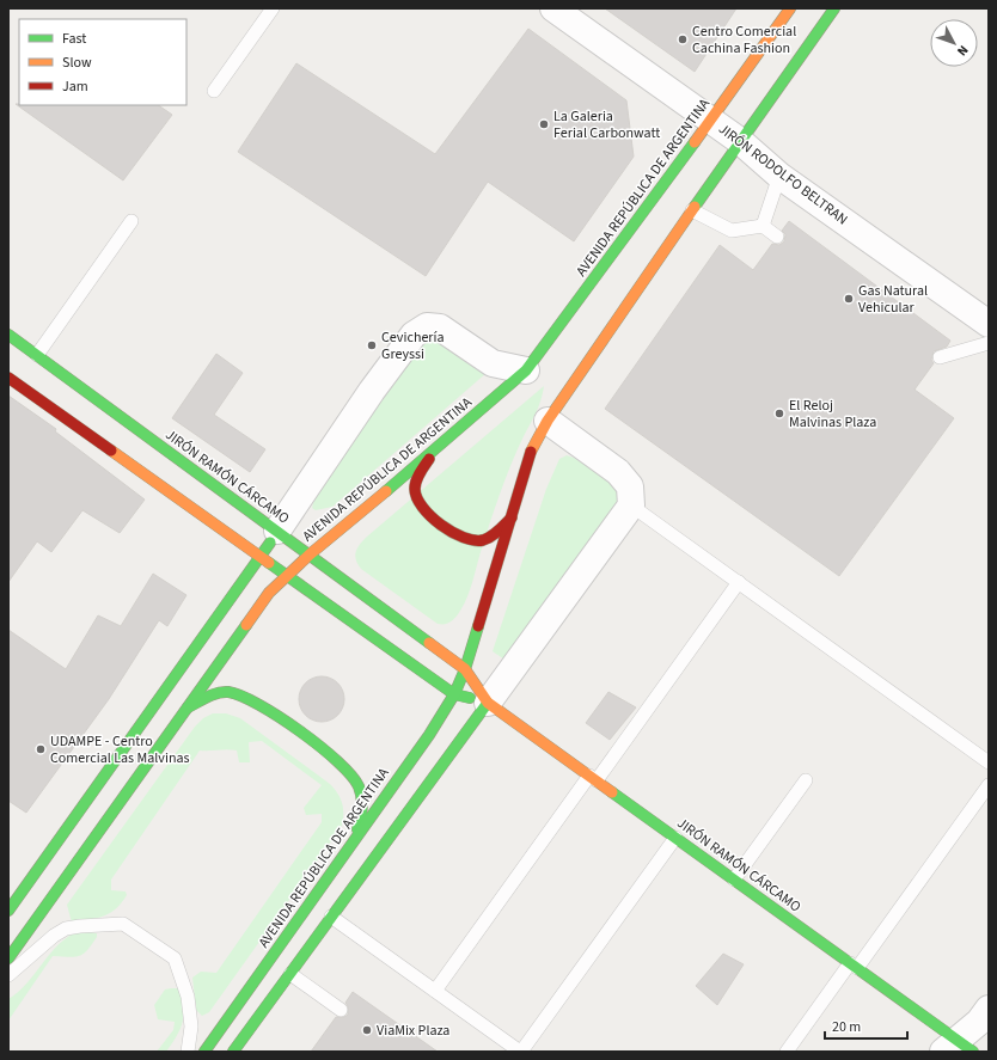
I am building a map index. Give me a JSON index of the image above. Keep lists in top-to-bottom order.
{
  "streets": {
    "main road": ["AVENIDA REPÚBLICA DE ARGENTINA", "JIRÓN RAMÓN CÁRCAMO"],
    "street": ["JIRÓN RODOLFO BELTRAN"]
  },
  "crossings": [
    ["JIRÓN RODOLFO BELTRAN", "AVENIDA REPÚBLICA DE ARGENTINA"],
    ["AVENIDA REPÚBLICA DE ARGENTINA", "JIRÓN RAMÓN CÁRCAMO"]
  ],
  "places": [
    "Centro Comercial Cachina Fashion",
    "La Galeria Ferial Carbonwatt",
    "Gas Natural Vehicular",
    "Cevichería Greyssi",
    "El Reloj Malvinas Plaza",
    "UDAMPE - Centro Comercial Las Malvinas",
    "ViaMix Plaza"
  ],
  "legend": ["Fast", "Slow", "Jam"],
  "scale_bar": "20 m",
  "north": "bottom right"
}
